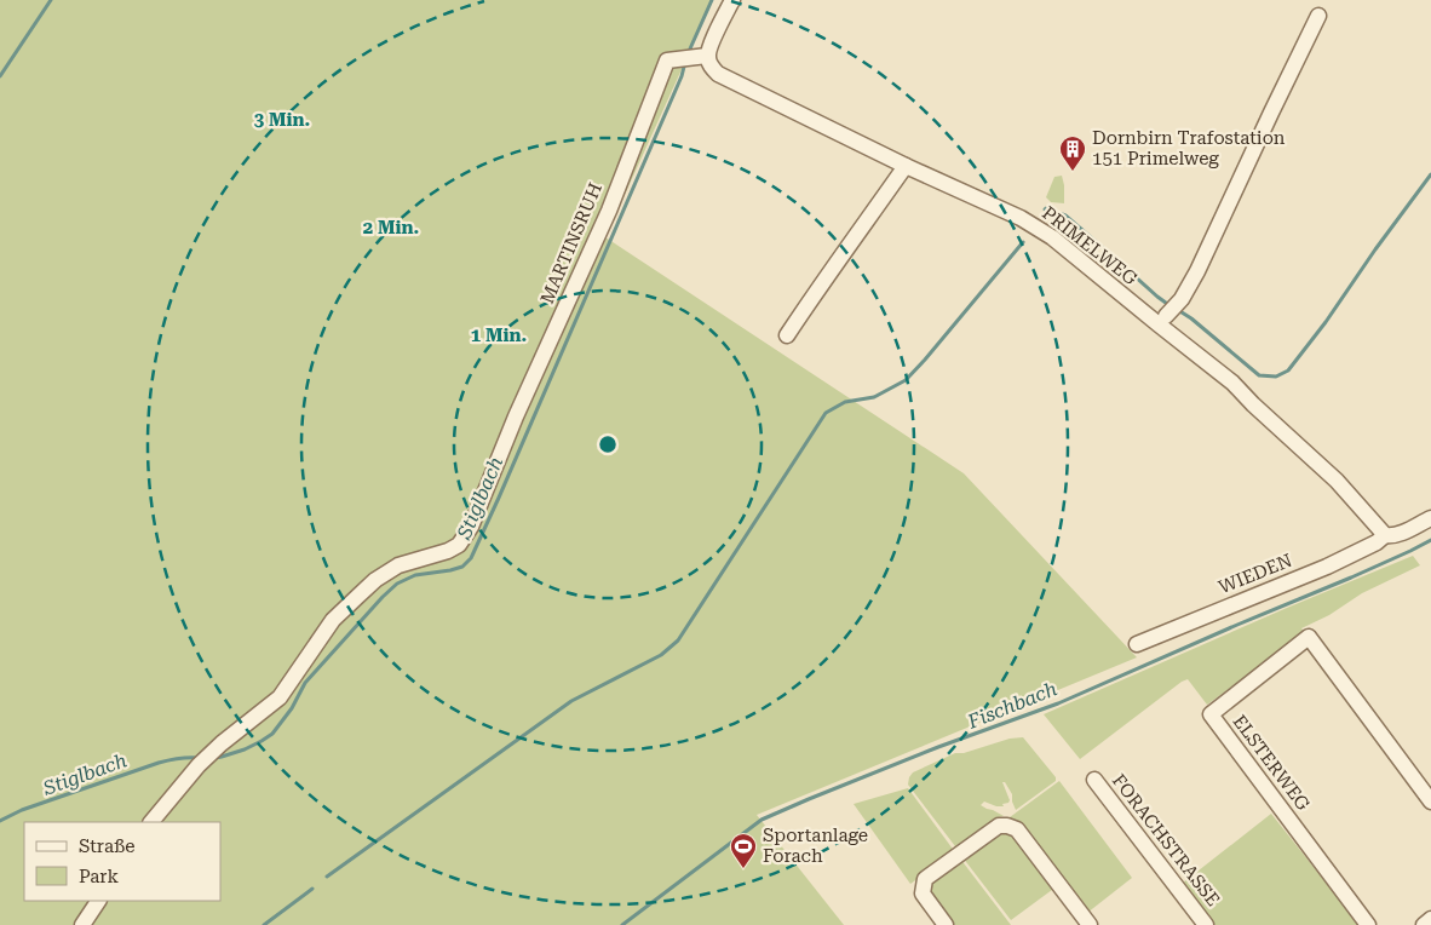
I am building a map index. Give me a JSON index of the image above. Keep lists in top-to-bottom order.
{
  "streets": {
    "street": [
      "MARTINSRUH",
      "PRIMELWEG",
      "WIEDEN",
      "ELSTERWEG",
      "FORACHSTRASSE"
    ]
  },
  "crossings": [
    ["MARTINSRUH", "PRIMELWEG"],
    ["PRIMELWEG", "WIEDEN"]
  ],
  "water": ["Stiglbach", "Fischbach"],
  "places": {
    "building": ["Dornbirn Trafostation 151 Primelweg"],
    "sports": ["Sportanlage Forach"]
  },
  "legend": ["Straße", "Park"],
  "rings": ["3 Min.", "2 Min.", "1 Min."]
}
